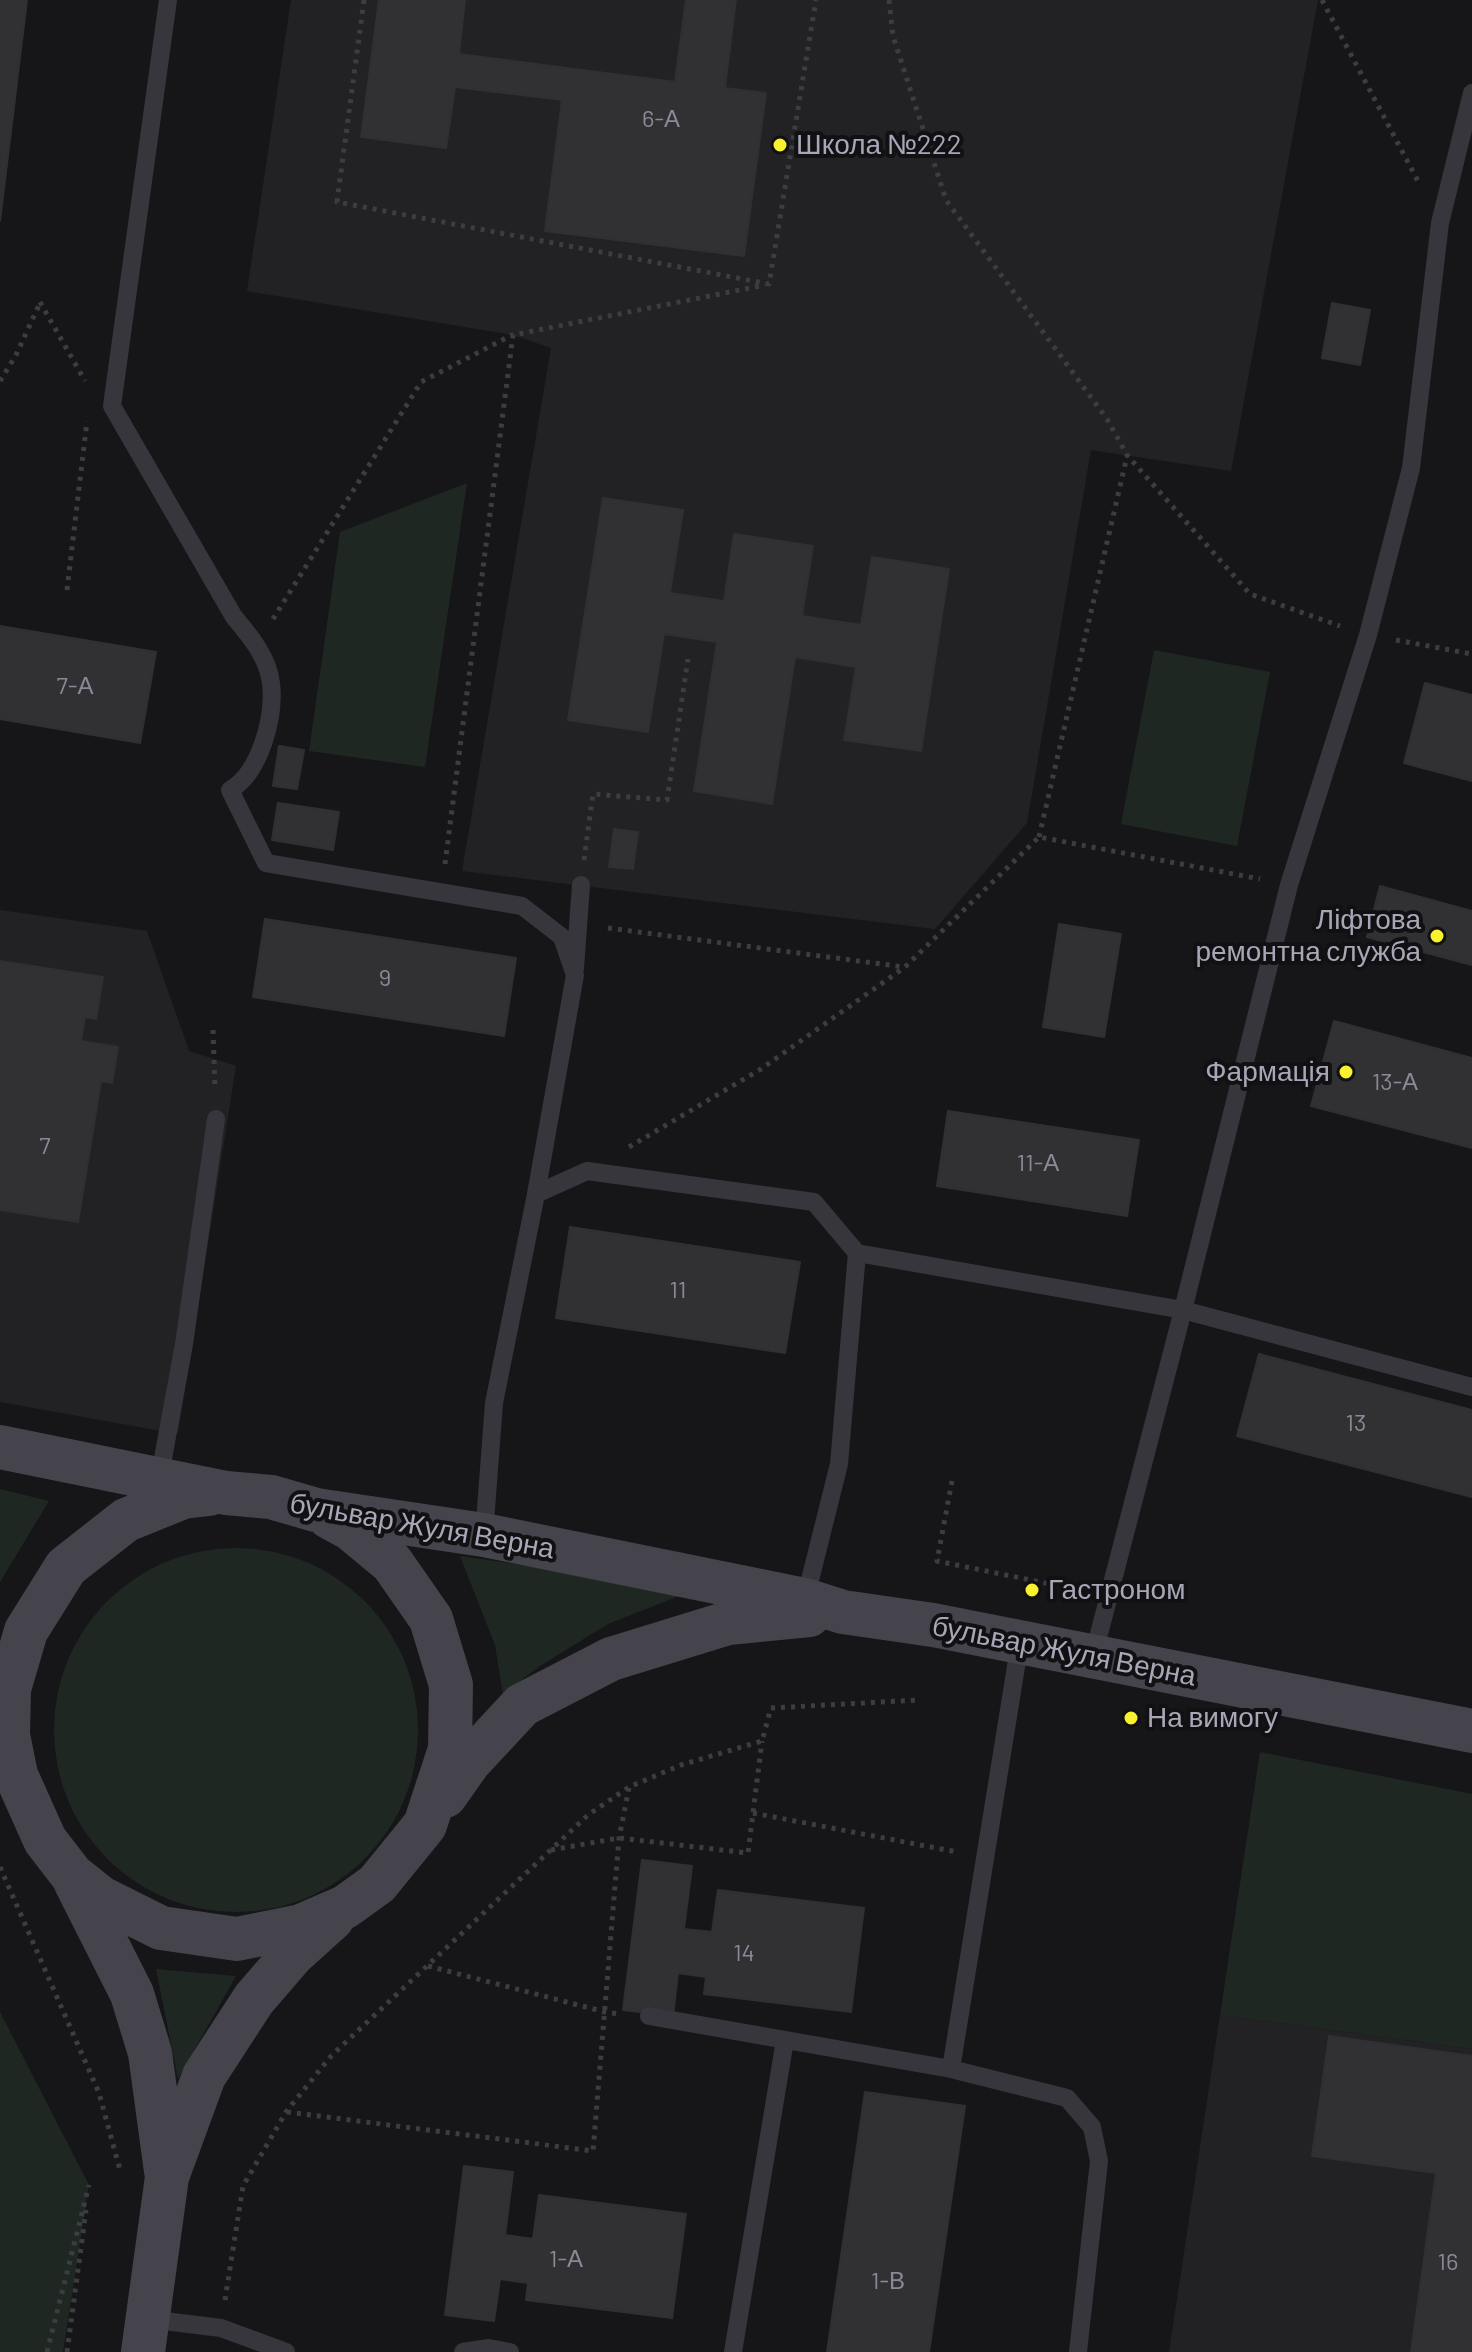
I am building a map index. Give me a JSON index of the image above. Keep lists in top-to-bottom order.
{
  "streets": {
    "street": ["бульвар Жуля Верна"]
  },
  "places": [
    "Школа №222",
    "Ліфтова ремонтна служба",
    "Фармація",
    "Гастроном",
    "На вимогу"
  ],
  "house_numbers": [
    "6-А",
    "7-А",
    "9",
    "13-А",
    "7",
    "11-А",
    "11",
    "13",
    "14",
    "1-А",
    "16",
    "1-В"
  ]
}
